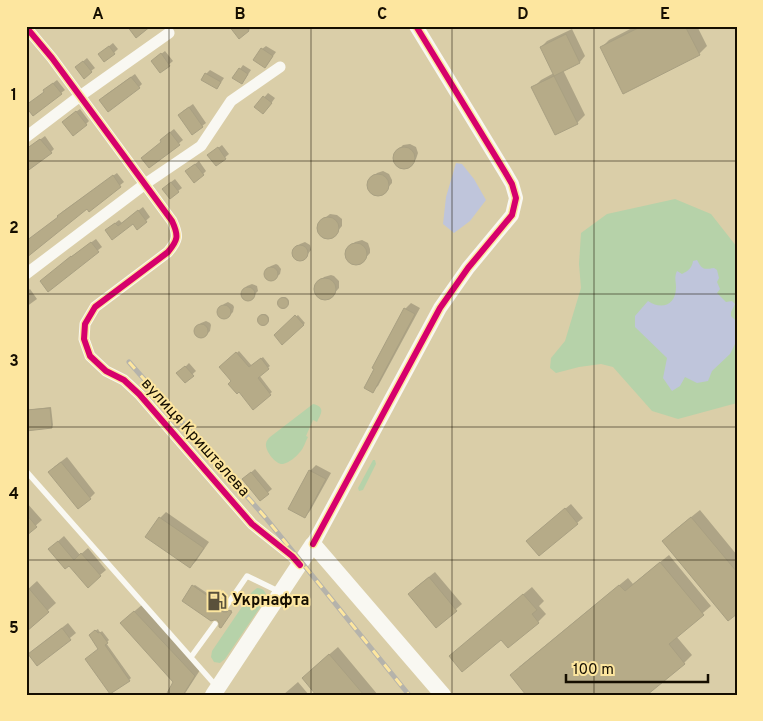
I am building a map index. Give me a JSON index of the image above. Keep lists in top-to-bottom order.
{
  "streets": {
    "street": ["вулиця Кришталева"]
  },
  "places": {
    "fuel station": ["Укрнафта"]
  },
  "scale_bar": "100 m",
  "grid": {
    "columns": [
      "A",
      "B",
      "C",
      "D",
      "E"
    ],
    "rows": [
      "1",
      "2",
      "3",
      "4",
      "5"
    ]
  }
}
